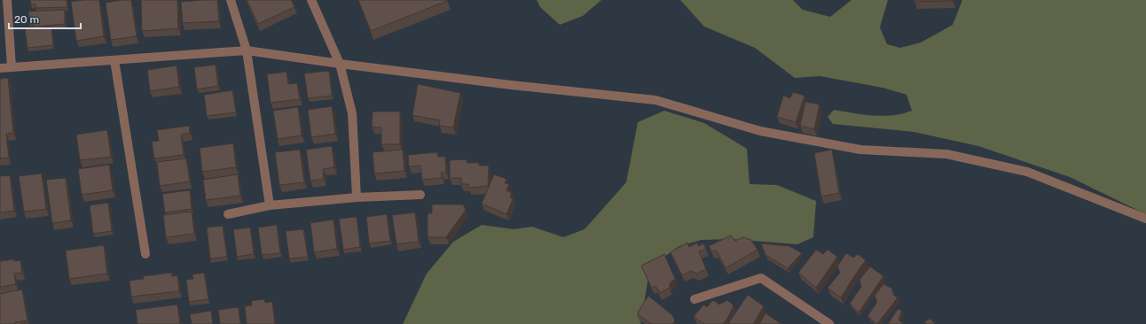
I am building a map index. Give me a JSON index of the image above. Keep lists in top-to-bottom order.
{
  "scale_bar": "20 m"
}
